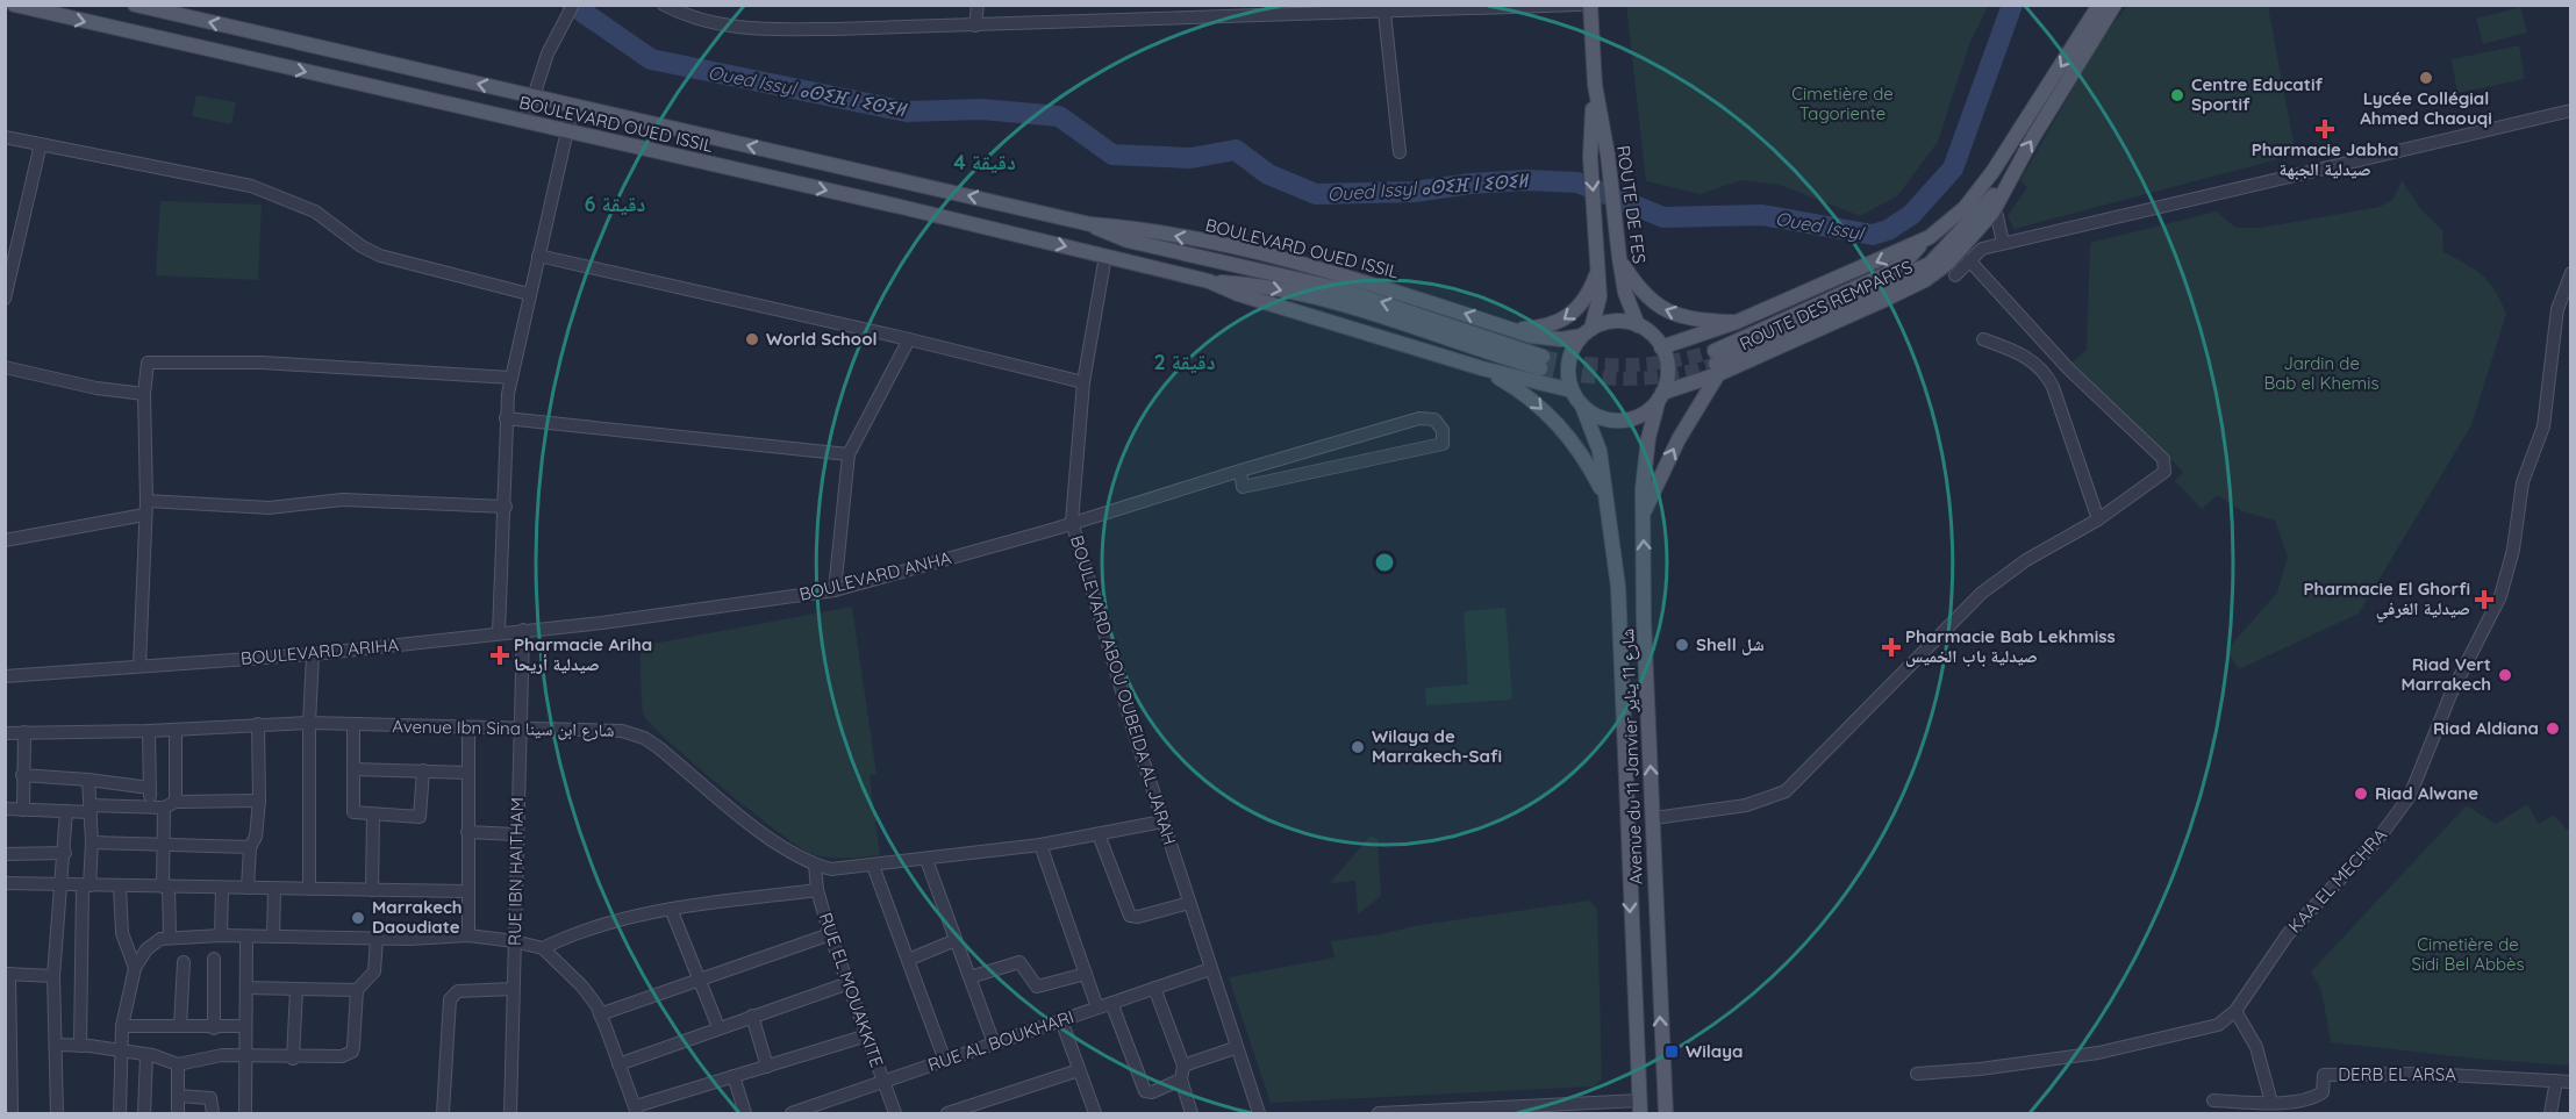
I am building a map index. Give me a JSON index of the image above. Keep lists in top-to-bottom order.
{
  "streets": {
    "main road": [
      "BOULEVARD OUED ISSIL",
      "ROUTE DE FES",
      "ROUTE DES REMPARTS",
      "Avenue du 11 Janvier شارع 11 يناير"
    ],
    "street": [
      "BOULEVARD ANHA",
      "BOULEVARD ARIHA",
      "BOULEVARD ABOU OUBEIDA AL JARAH",
      "Avenue Ibn Sina شارع ابن سينا",
      "RUE IBN HAITHAM",
      "KAA EL MECHRA",
      "RUE EL MOUAKKITE",
      "RUE AL BOUKHARI",
      "DERB EL ARSA"
    ]
  },
  "crossings": [
    ["BOULEVARD OUED ISSIL", "ROUTE DE FES"],
    ["BOULEVARD OUED ISSIL", "ROUTE DES REMPARTS"],
    ["BOULEVARD OUED ISSIL", "BOULEVARD ABOU OUBEIDA AL JARAH"],
    ["BOULEVARD OUED ISSIL", "Avenue du 11 Janvier شارع 11 يناير"],
    ["ROUTE DE FES", "ROUTE DES REMPARTS"],
    ["ROUTE DE FES", "Avenue du 11 Janvier شارع 11 يناير"],
    ["ROUTE DES REMPARTS", "Avenue du 11 Janvier شارع 11 يناير"],
    ["BOULEVARD ANHA", "BOULEVARD ARIHA"],
    ["BOULEVARD ANHA", "BOULEVARD ABOU OUBEIDA AL JARAH"],
    ["BOULEVARD ANHA", "RUE IBN HAITHAM"],
    ["BOULEVARD ABOU OUBEIDA AL JARAH", "Avenue Ibn Sina شارع ابن سينا"],
    ["BOULEVARD ABOU OUBEIDA AL JARAH", "RUE AL BOUKHARI"],
    ["Avenue Ibn Sina شارع ابن سينا", "RUE IBN HAITHAM"],
    ["Avenue Ibn Sina شارع ابن سينا", "RUE EL MOUAKKITE"],
    ["RUE EL MOUAKKITE", "RUE AL BOUKHARI"]
  ],
  "water": ["Oued Issyl ⴰⵙⵉⴼ ⵏ ⵉⵙⵉⵍ", "Oued Issyl"],
  "parks": ["Cimetière de Tagoriente", "Jardin de Bab el Khemis", "Cimetière de Sidi Bel Abbès"],
  "places": {
    "other": [
      "Lycée Collégial Ahmed Chaouqi",
      "Centre Educatif Sportif",
      "World School",
      "Shell شل",
      "Riad Vert Marrakech",
      "Riad Aldiana",
      "Wilaya de Marrakech-Safi",
      "Riad Alwane",
      "Marrakech Daoudiate"
    ],
    "health": [
      "Pharmacie Jabha صيدلية الجبهة",
      "Pharmacie El Ghorfi صيدلية الغرفي",
      "Pharmacie Bab Lekhmiss صيدلية باب الخميس",
      "Pharmacie Ariha صيدلية أريحا"
    ],
    "transit": ["Wilaya"]
  },
  "rings": ["4 دقيقة", "6 دقيقة", "2 دقيقة"]
}
